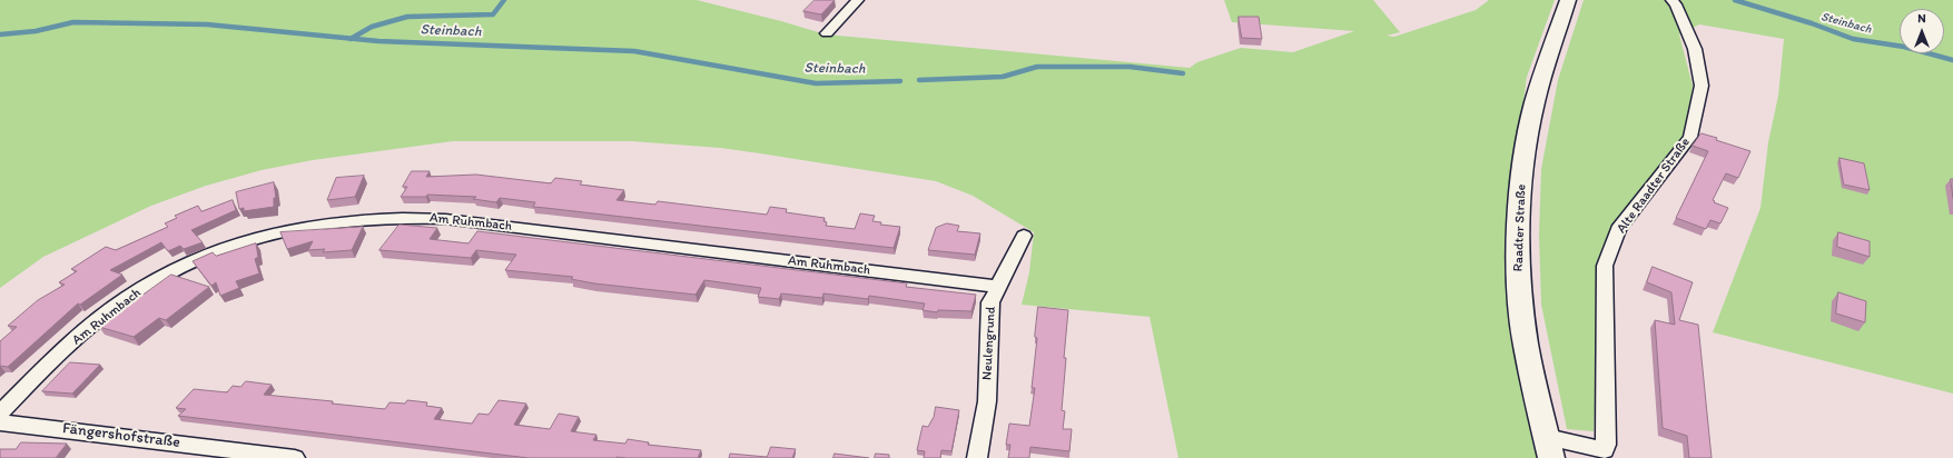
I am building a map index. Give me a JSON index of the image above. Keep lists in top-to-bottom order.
{
  "streets": {
    "main road": ["Raadter Straße"],
    "street": [
      "Alte Raadter Straße",
      "Am Ruhmbach",
      "Neulengrund",
      "Fängershofstraße"
    ]
  },
  "crossings": [
    ["Alte Raadter Straße", "Raadter Straße"],
    ["Am Ruhmbach", "Neulengrund"]
  ],
  "water": ["Steinbach"],
  "north": "top"
}
